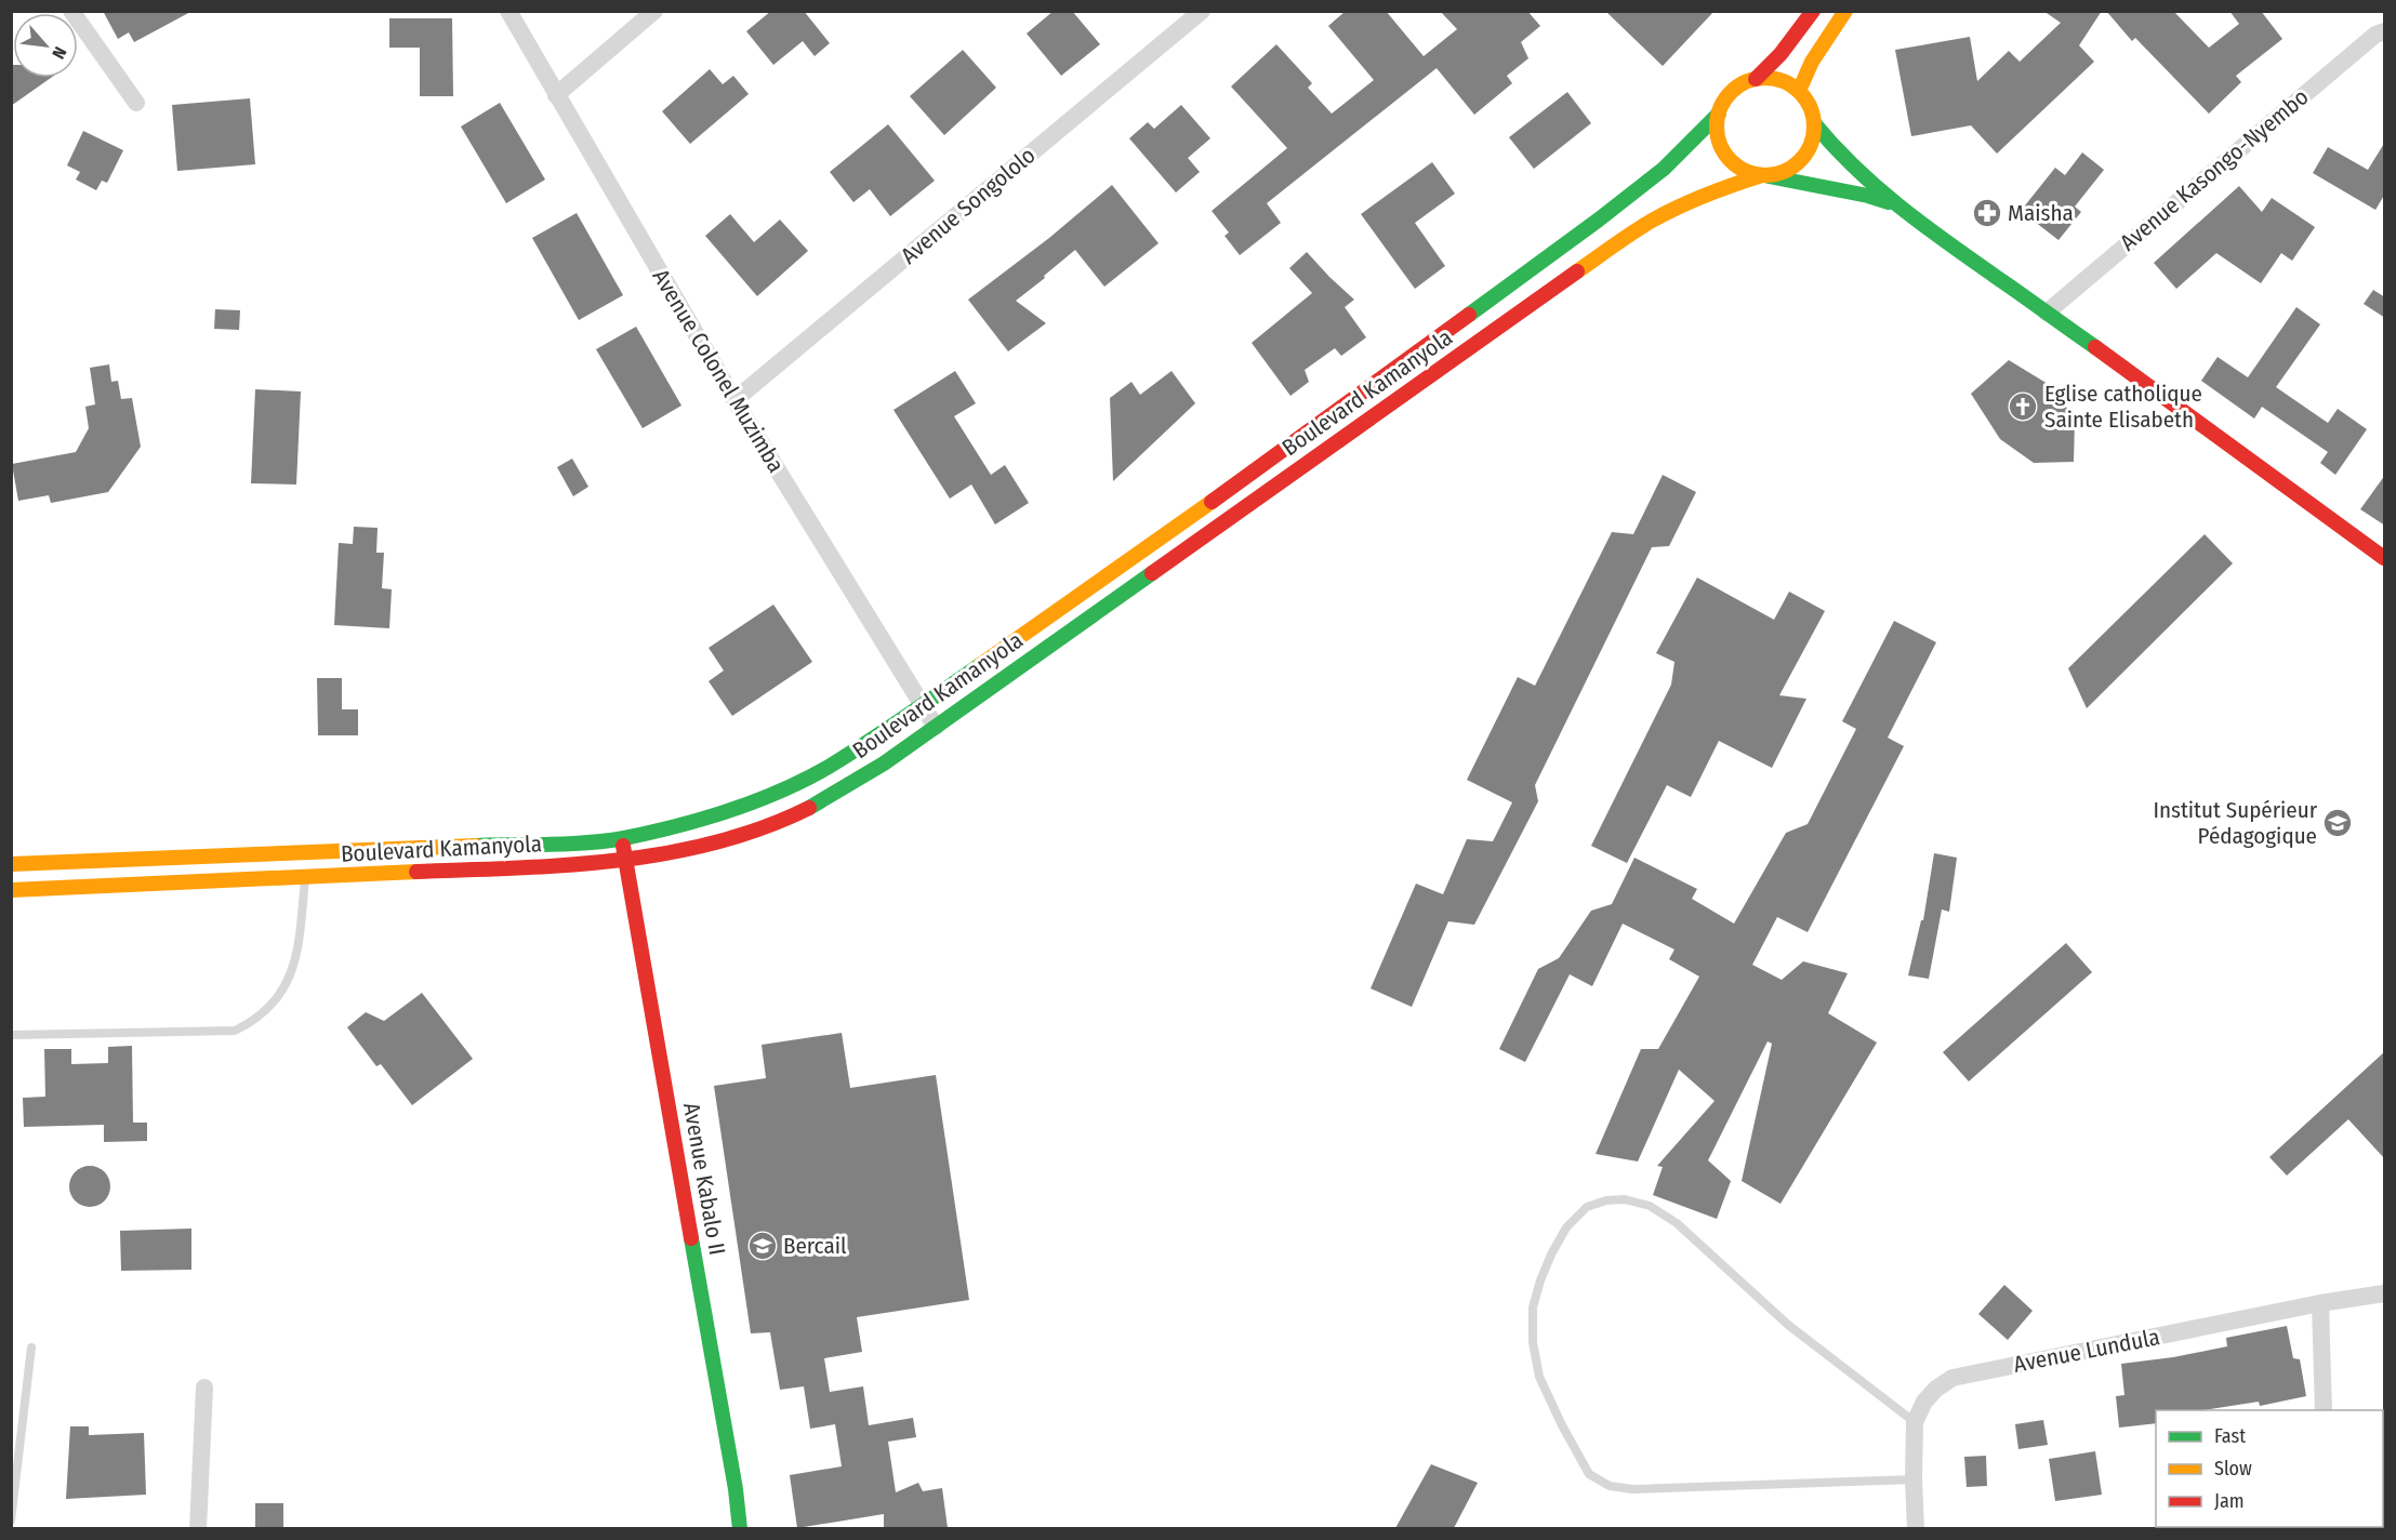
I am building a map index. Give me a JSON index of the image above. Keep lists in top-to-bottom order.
{
  "streets": {
    "main road": ["Boulevard Kamanyola", "Avenue Kabalo II"],
    "street": [
      "Avenue Kasongo-Nyembo",
      "Avenue Songololo",
      "Avenue Colonel Muzimba",
      "Avenue Lundula"
    ]
  },
  "crossings": [
    ["Avenue Songololo", "Avenue Colonel Muzimba"],
    ["Avenue Colonel Muzimba", "Boulevard Kamanyola"],
    ["Boulevard Kamanyola", "Avenue Kabalo II"]
  ],
  "places": {
    "pharmacy": ["Maisha"],
    "church": ["Eglise catholique Sainte Elisabeth"],
    "school or university": ["Institut Supérieur Pédagogique", "Bercail"]
  },
  "legend": ["Fast", "Slow", "Jam"],
  "north": "bottom right"
}
